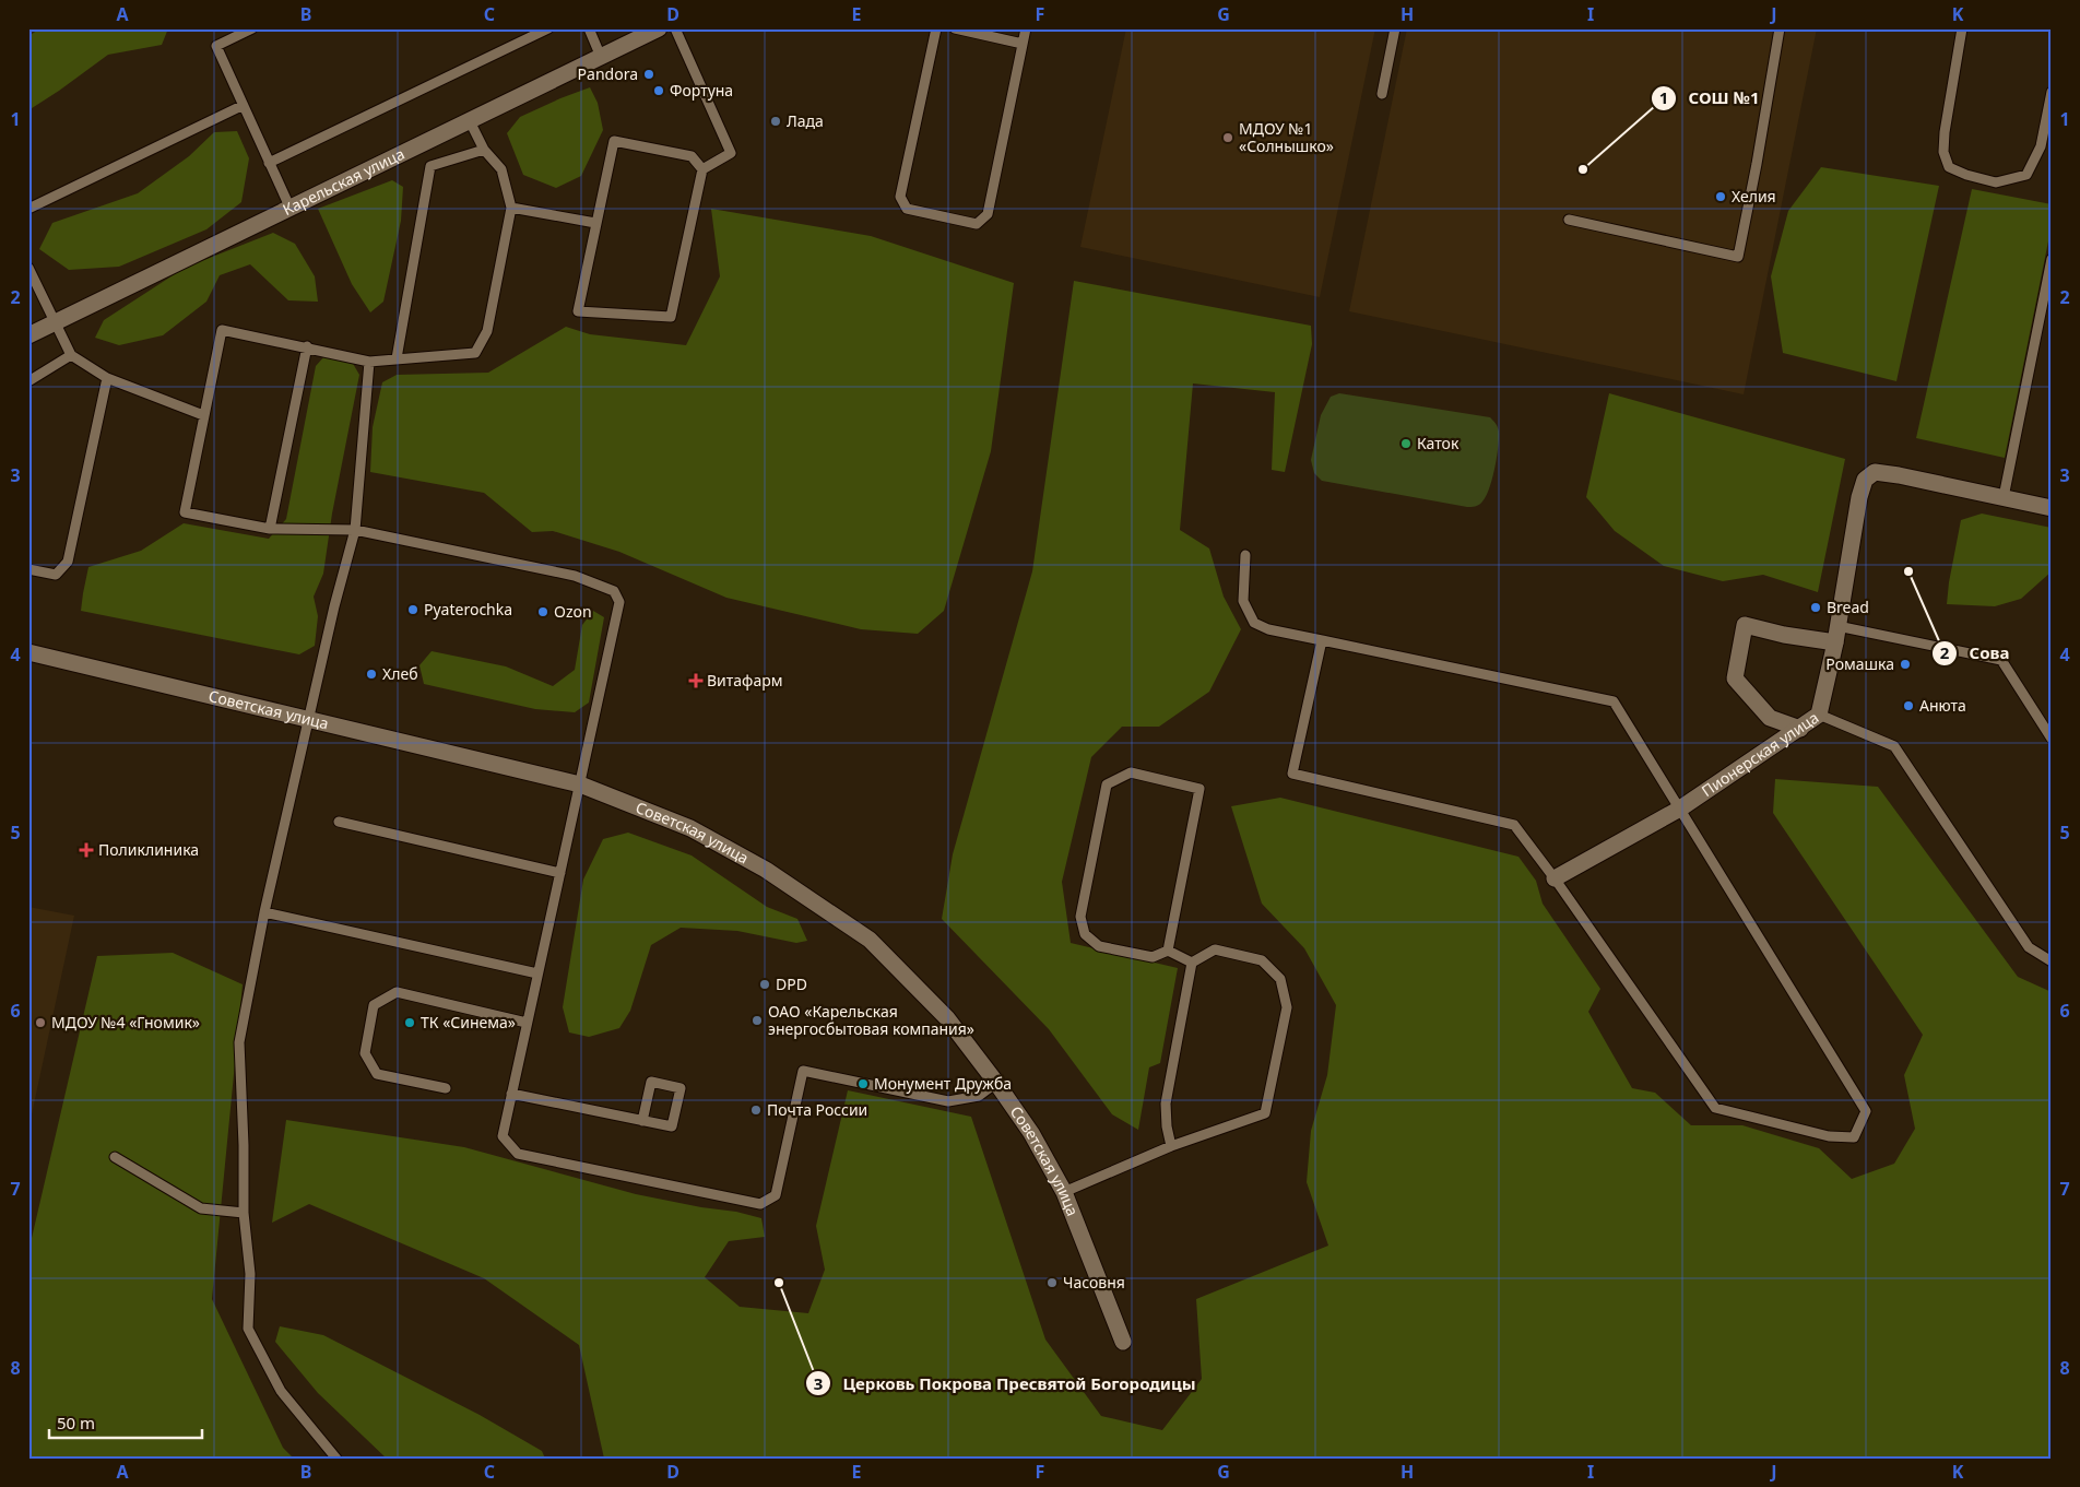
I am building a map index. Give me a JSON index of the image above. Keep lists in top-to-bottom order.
{
  "streets": {
    "street": ["Карельская улица", "Советская улица", "Пионерская улица"]
  },
  "places": {
    "other": [
      "Pandora",
      "Фортуна",
      "Лада",
      "МДОУ №1 «Солнышко»",
      "СОШ №1",
      "Хелия",
      "Каток",
      "Сова",
      "Bread",
      "Pyaterochka",
      "Ozon",
      "Ромашка",
      "Хлеб",
      "Анюта",
      "DPD",
      "ОАО «Карельская энергосбытовая компания»",
      "МДОУ №4 «Гномик»",
      "ТК «Синема»",
      "Монумент Дружба",
      "Почта России",
      "Церковь Покрова Пресвятой Богородицы",
      "Часовня"
    ],
    "health": ["Витафарм", "Поликлиника"]
  },
  "scale_bar": "50 m",
  "grid": {
    "columns": [
      "A",
      "B",
      "C",
      "D",
      "E",
      "F",
      "G",
      "H",
      "I",
      "J",
      "K"
    ],
    "rows": [
      "1",
      "2",
      "3",
      "4",
      "5",
      "6",
      "7",
      "8"
    ]
  }
}
